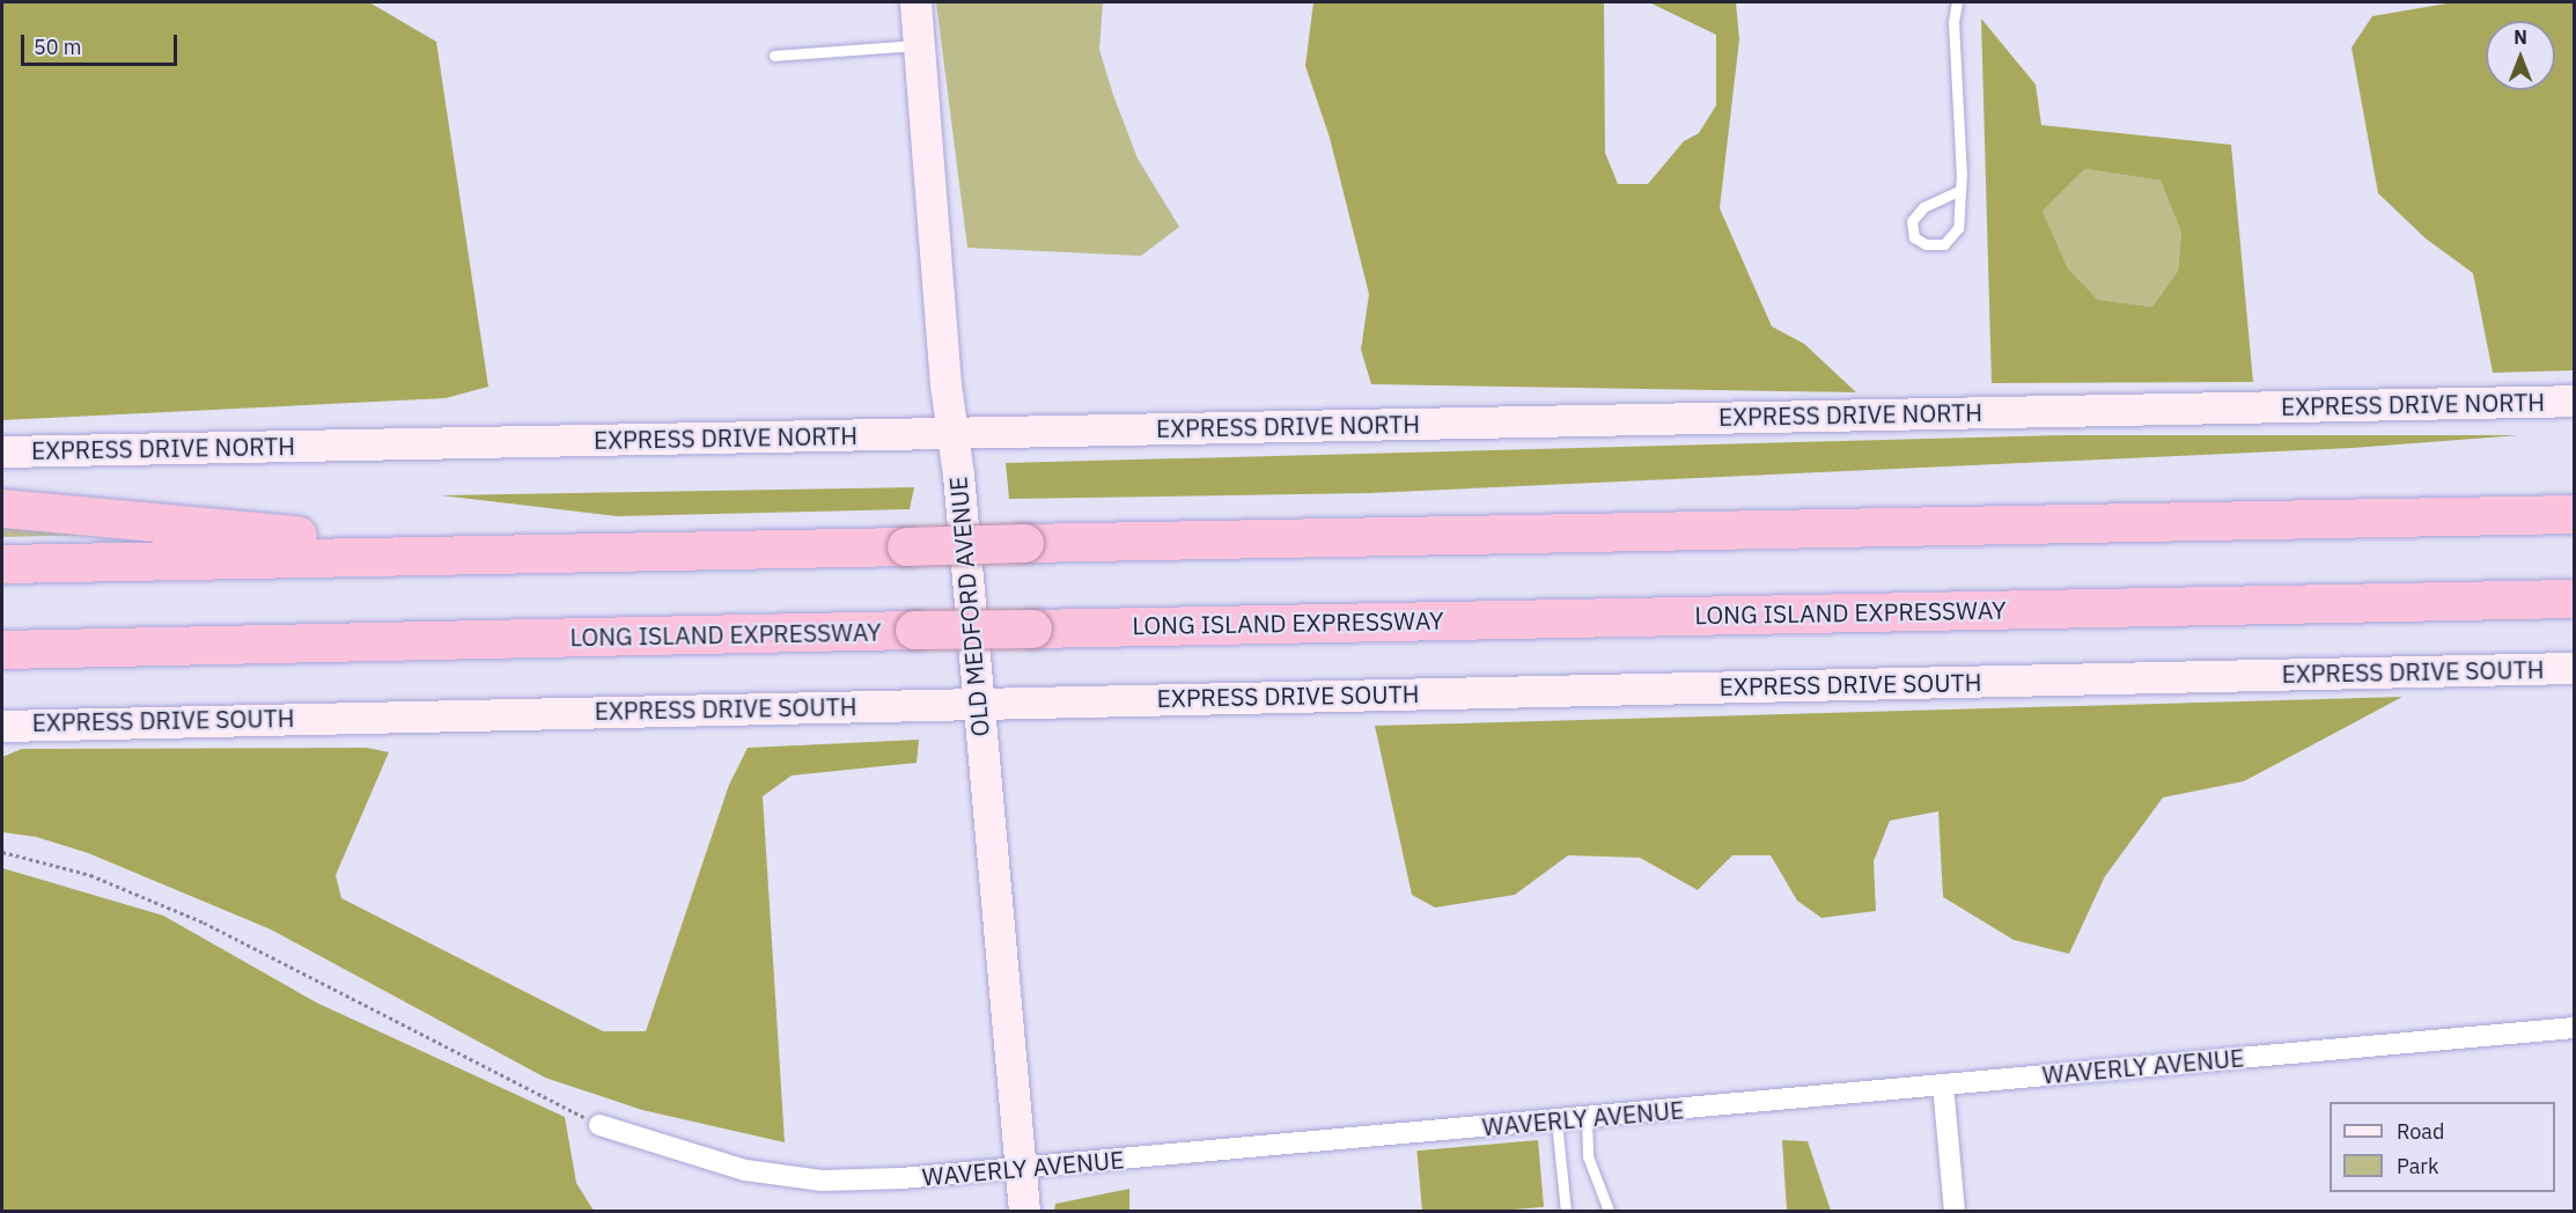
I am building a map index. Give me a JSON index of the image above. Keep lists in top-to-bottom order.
{
  "streets": {
    "highway": ["LONG ISLAND EXPRESSWAY"],
    "main road": ["EXPRESS DRIVE NORTH", "OLD MEDFORD AVENUE", "EXPRESS DRIVE SOUTH"],
    "street": ["WAVERLY AVENUE"]
  },
  "crossings": [
    ["EXPRESS DRIVE NORTH", "OLD MEDFORD AVENUE"],
    ["OLD MEDFORD AVENUE", "EXPRESS DRIVE SOUTH"],
    ["OLD MEDFORD AVENUE", "WAVERLY AVENUE"]
  ],
  "legend": ["Road", "Park"],
  "scale_bar": "50 m",
  "north": "top"
}
